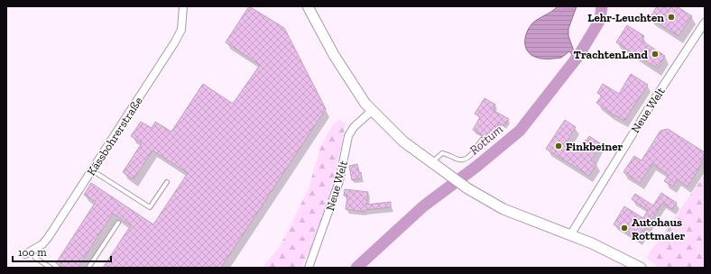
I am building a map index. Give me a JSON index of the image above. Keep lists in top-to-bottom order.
{
  "streets": {
    "street": ["Neue Welt", "Kässbohrerstraße"]
  },
  "water": ["Rottum"],
  "places": [
    "Lehr-Leuchten",
    "TrachtenLand",
    "Finkbeiner",
    "Autohaus Rottmaier"
  ],
  "scale_bar": "100 m"
}
